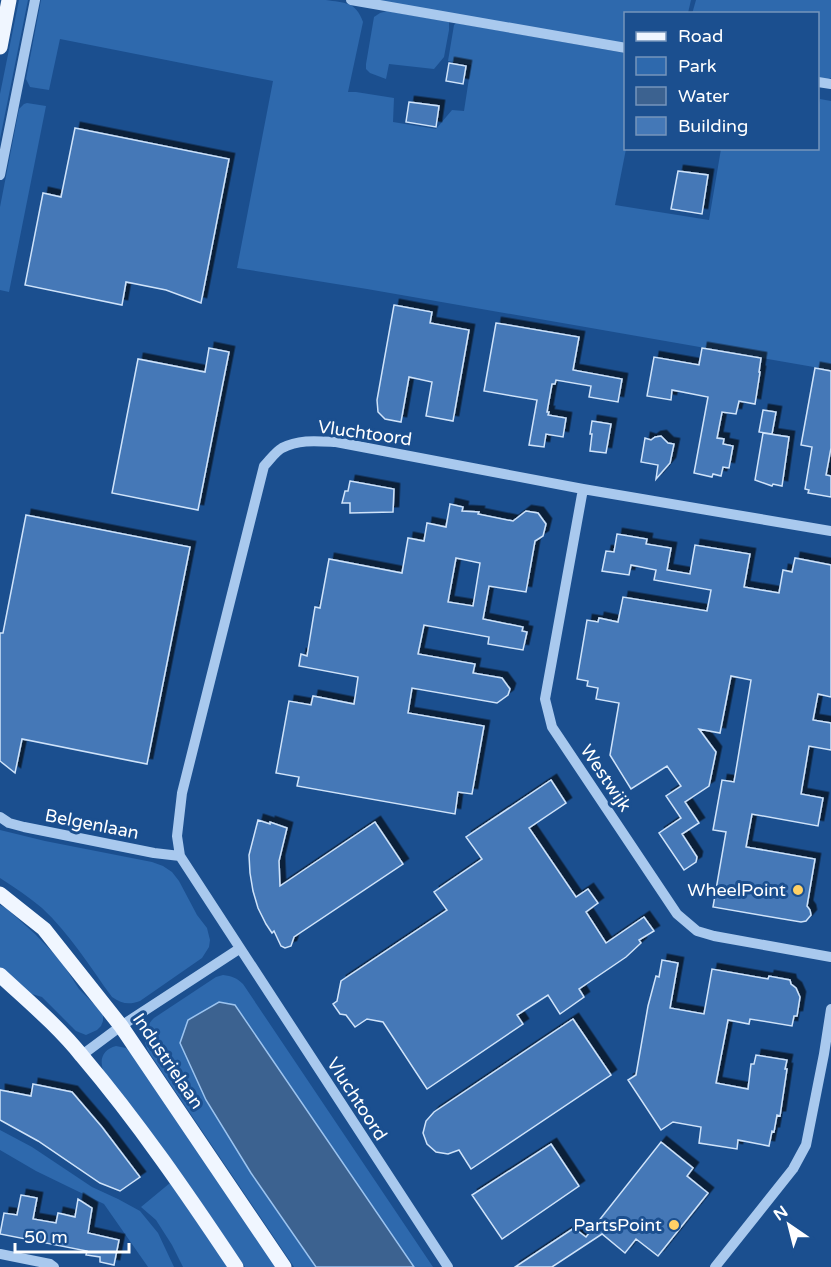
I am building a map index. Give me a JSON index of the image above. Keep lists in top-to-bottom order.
{
  "streets": {
    "main road": ["Industrielaan"],
    "street": ["Vluchtoord", "Westwijk", "Belgenlaan"]
  },
  "crossings": [
    ["Vluchtoord", "Westwijk"],
    ["Vluchtoord", "Belgenlaan"]
  ],
  "places": ["WheelPoint", "PartsPoint"],
  "legend": [
    "Road",
    "Park",
    "Water",
    "Building"
  ],
  "scale_bar": "50 m",
  "north": "top left"
}
